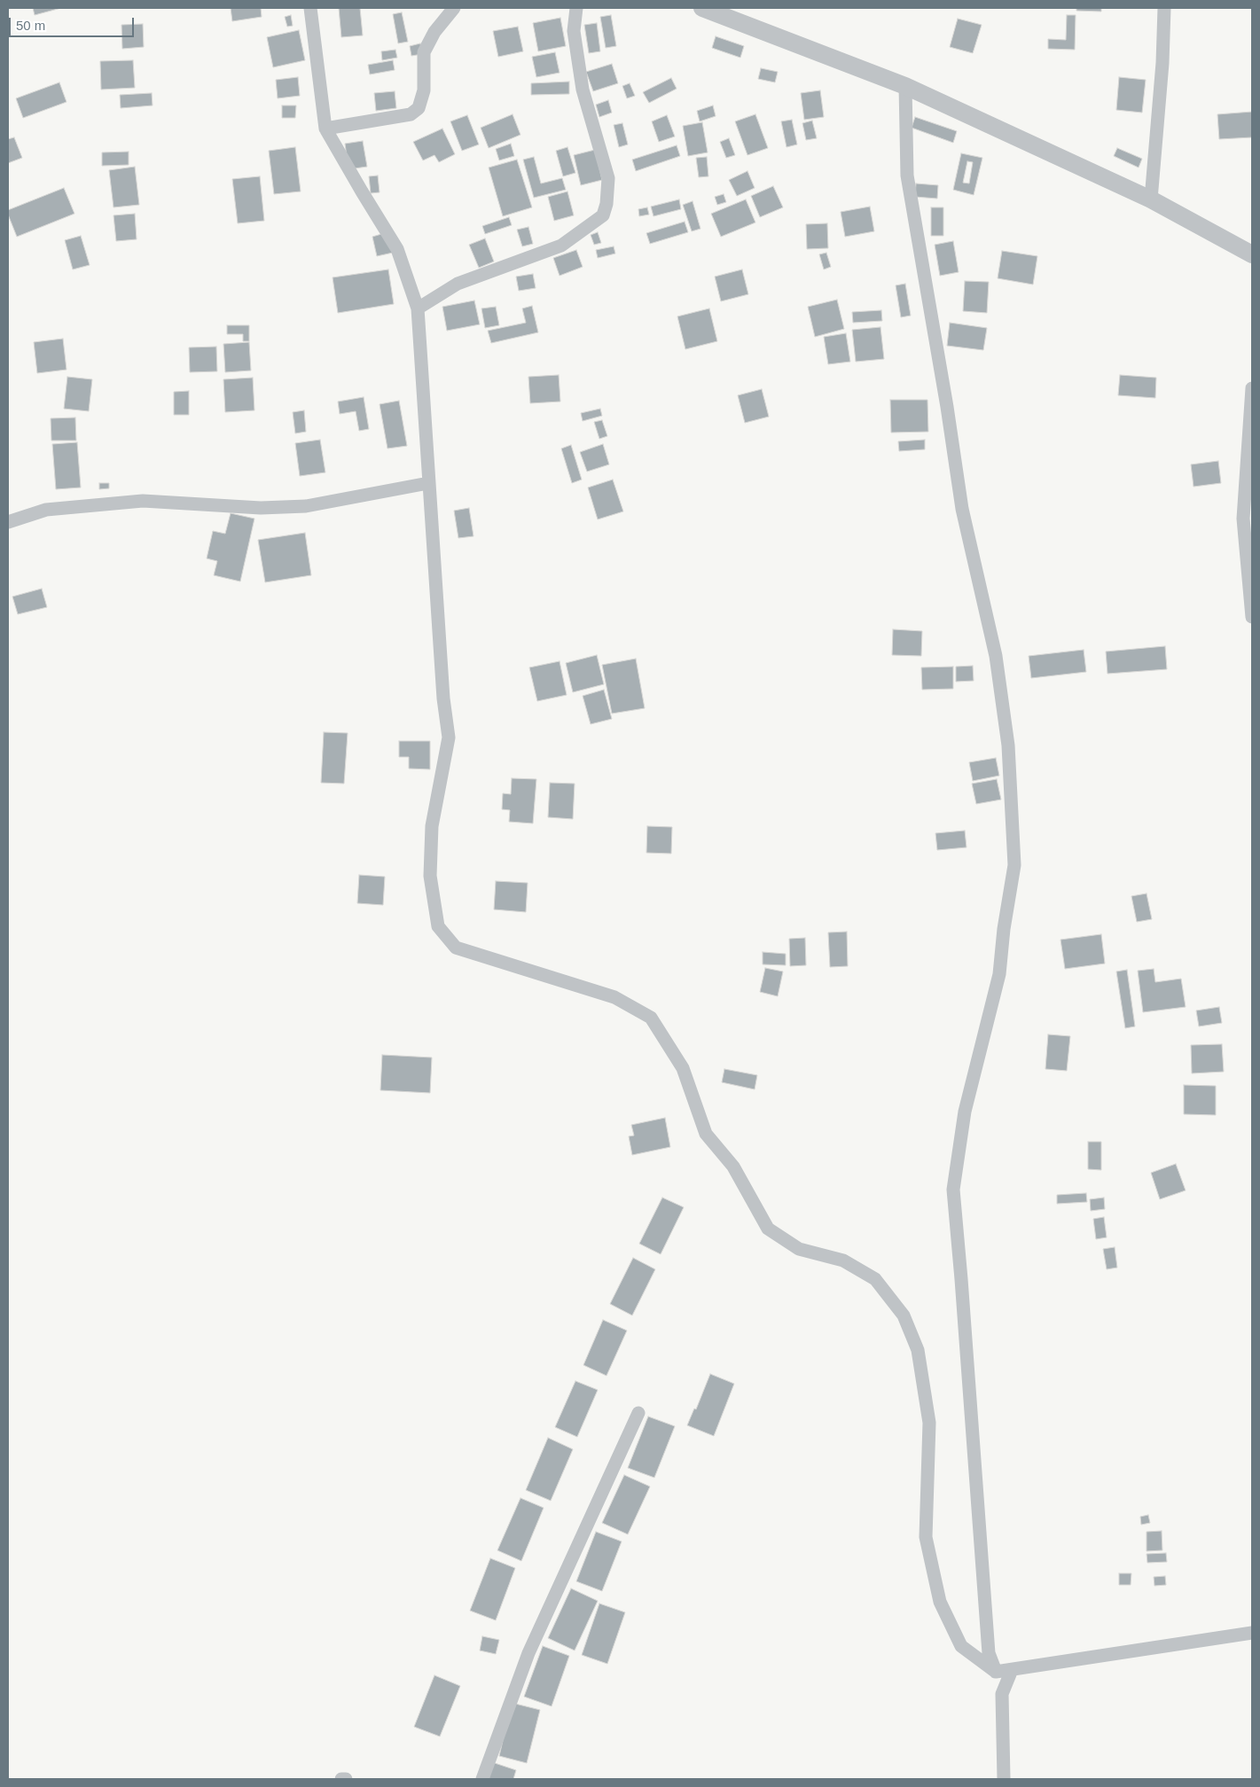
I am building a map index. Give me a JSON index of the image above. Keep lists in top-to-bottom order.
{
  "scale_bar": "50 m"
}
